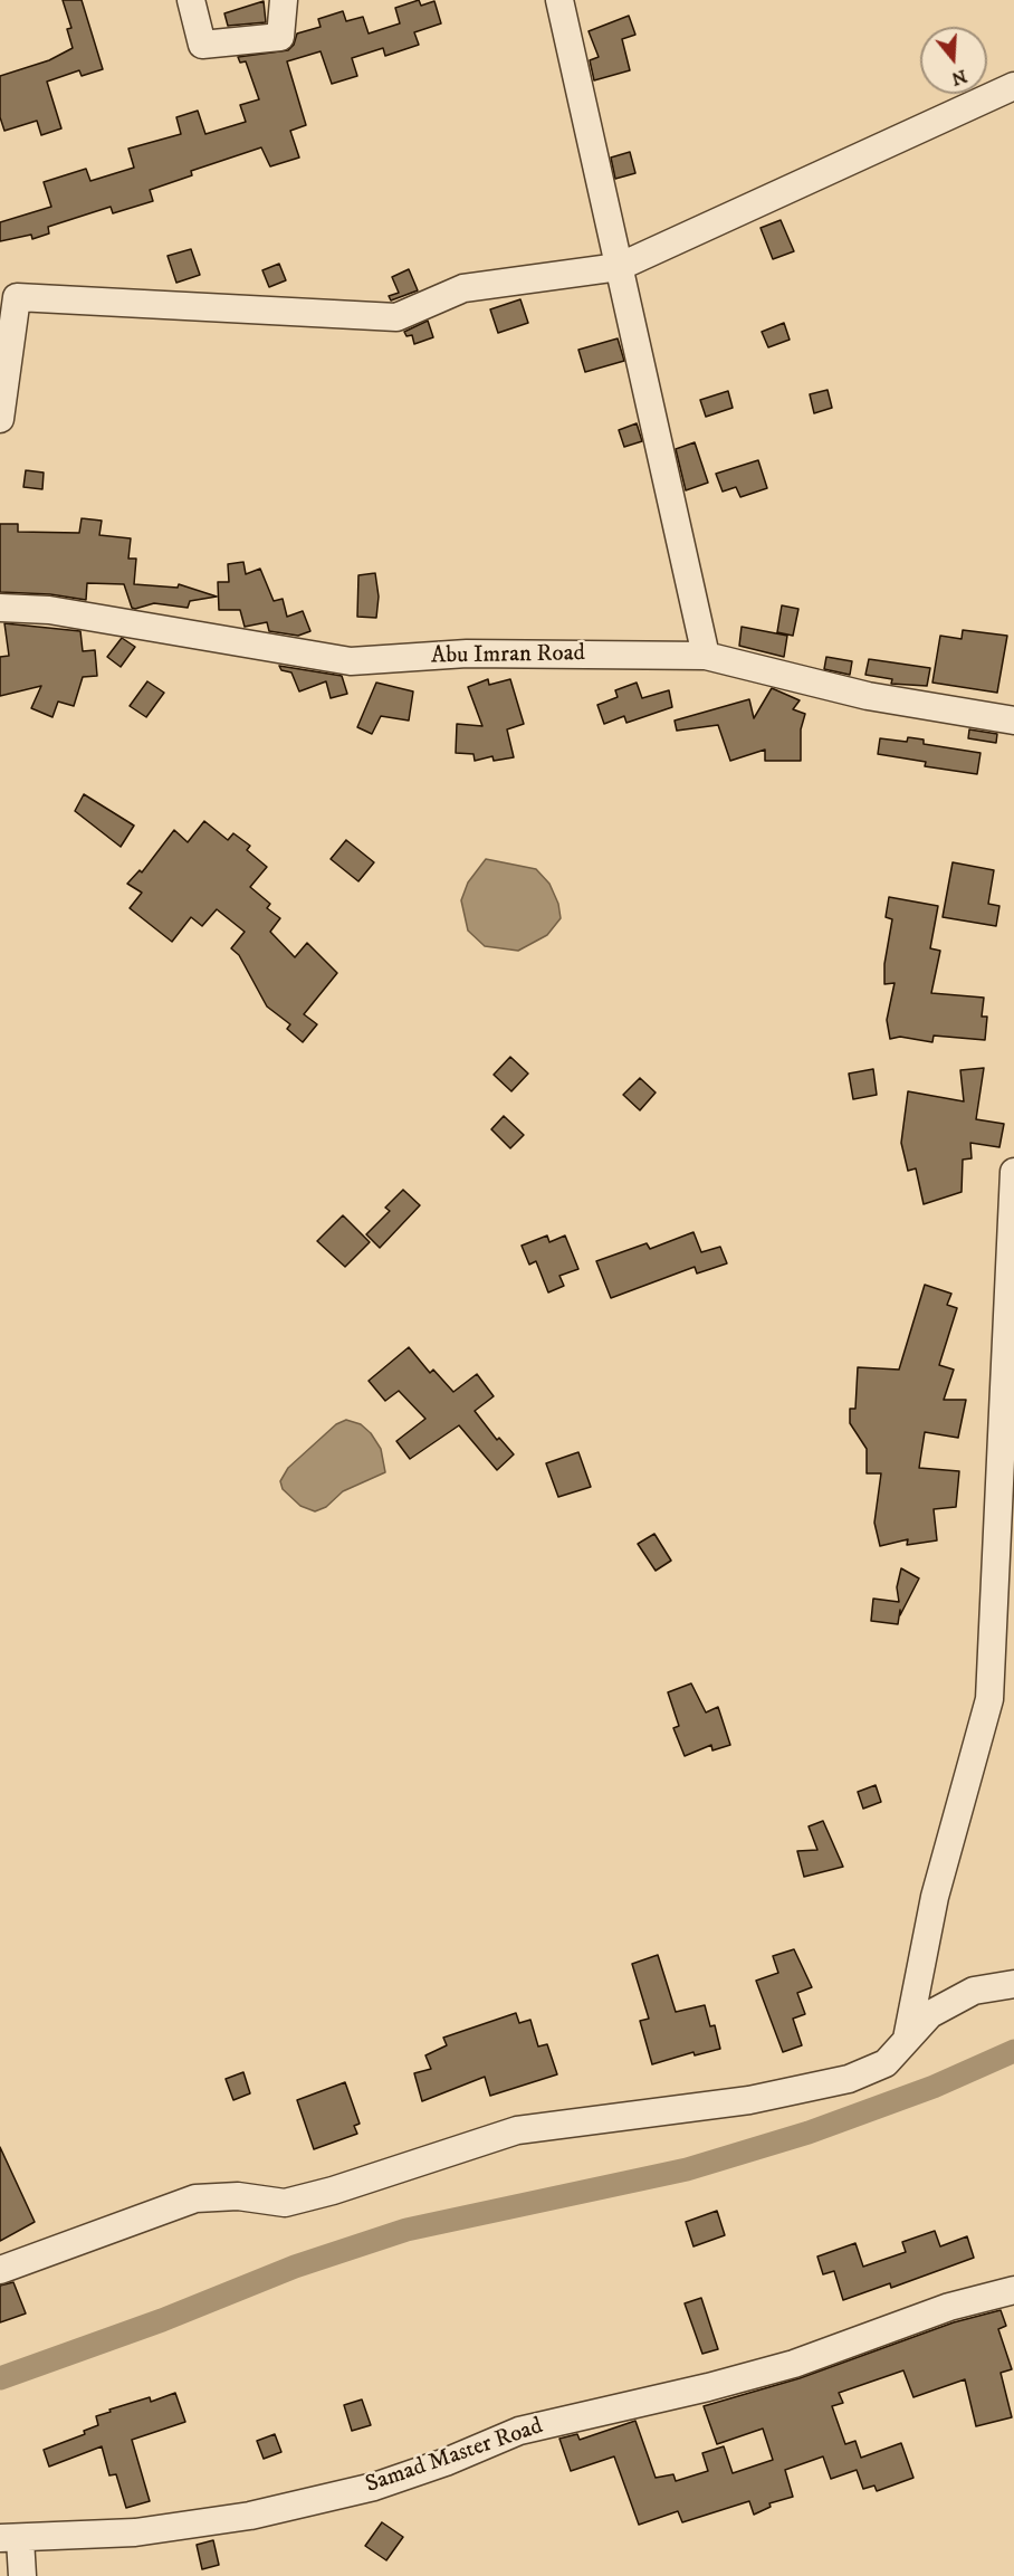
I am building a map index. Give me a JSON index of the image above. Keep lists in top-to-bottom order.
{
  "streets": {
    "street": ["Abu Imran Road", "Samad Master Road"]
  },
  "north": "bottom"
}
